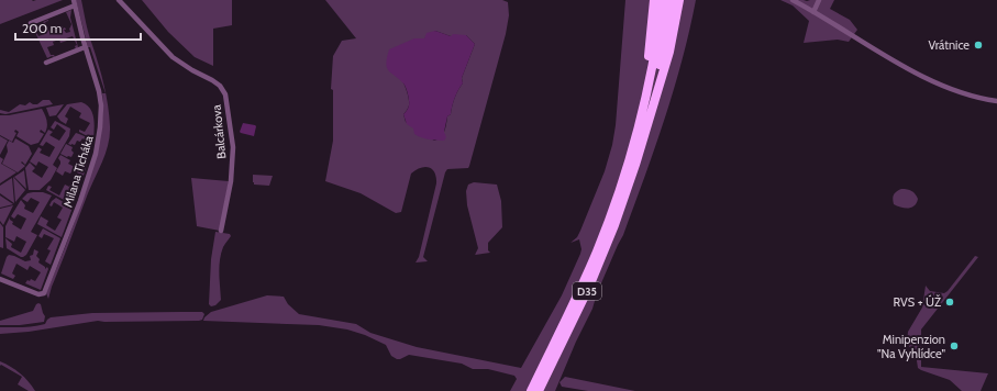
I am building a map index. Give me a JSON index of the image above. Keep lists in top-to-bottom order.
{
  "streets": {
    "highway": ["D35"],
    "street": ["Balcárkova", "Milana Ticháka"]
  },
  "places": ["Vrátnice", "RVS + ÚŽ", "Minipenzion \"Na Vyhlídce\""],
  "scale_bar": "200 m"
}
